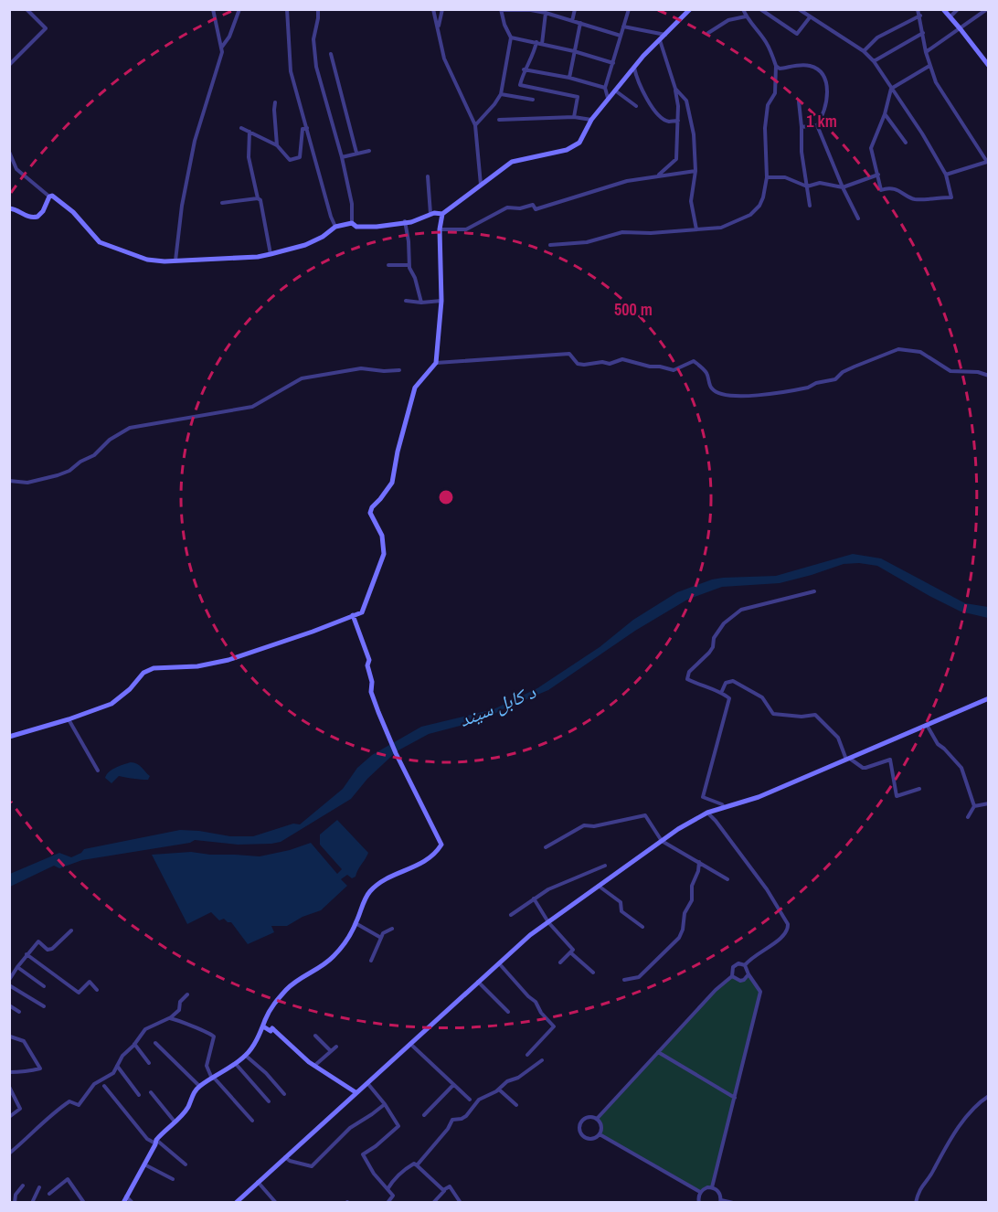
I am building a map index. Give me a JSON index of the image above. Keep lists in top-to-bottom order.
{
  "water": ["د کابل سيند"],
  "rings": ["1 km", "500 m"]
}
